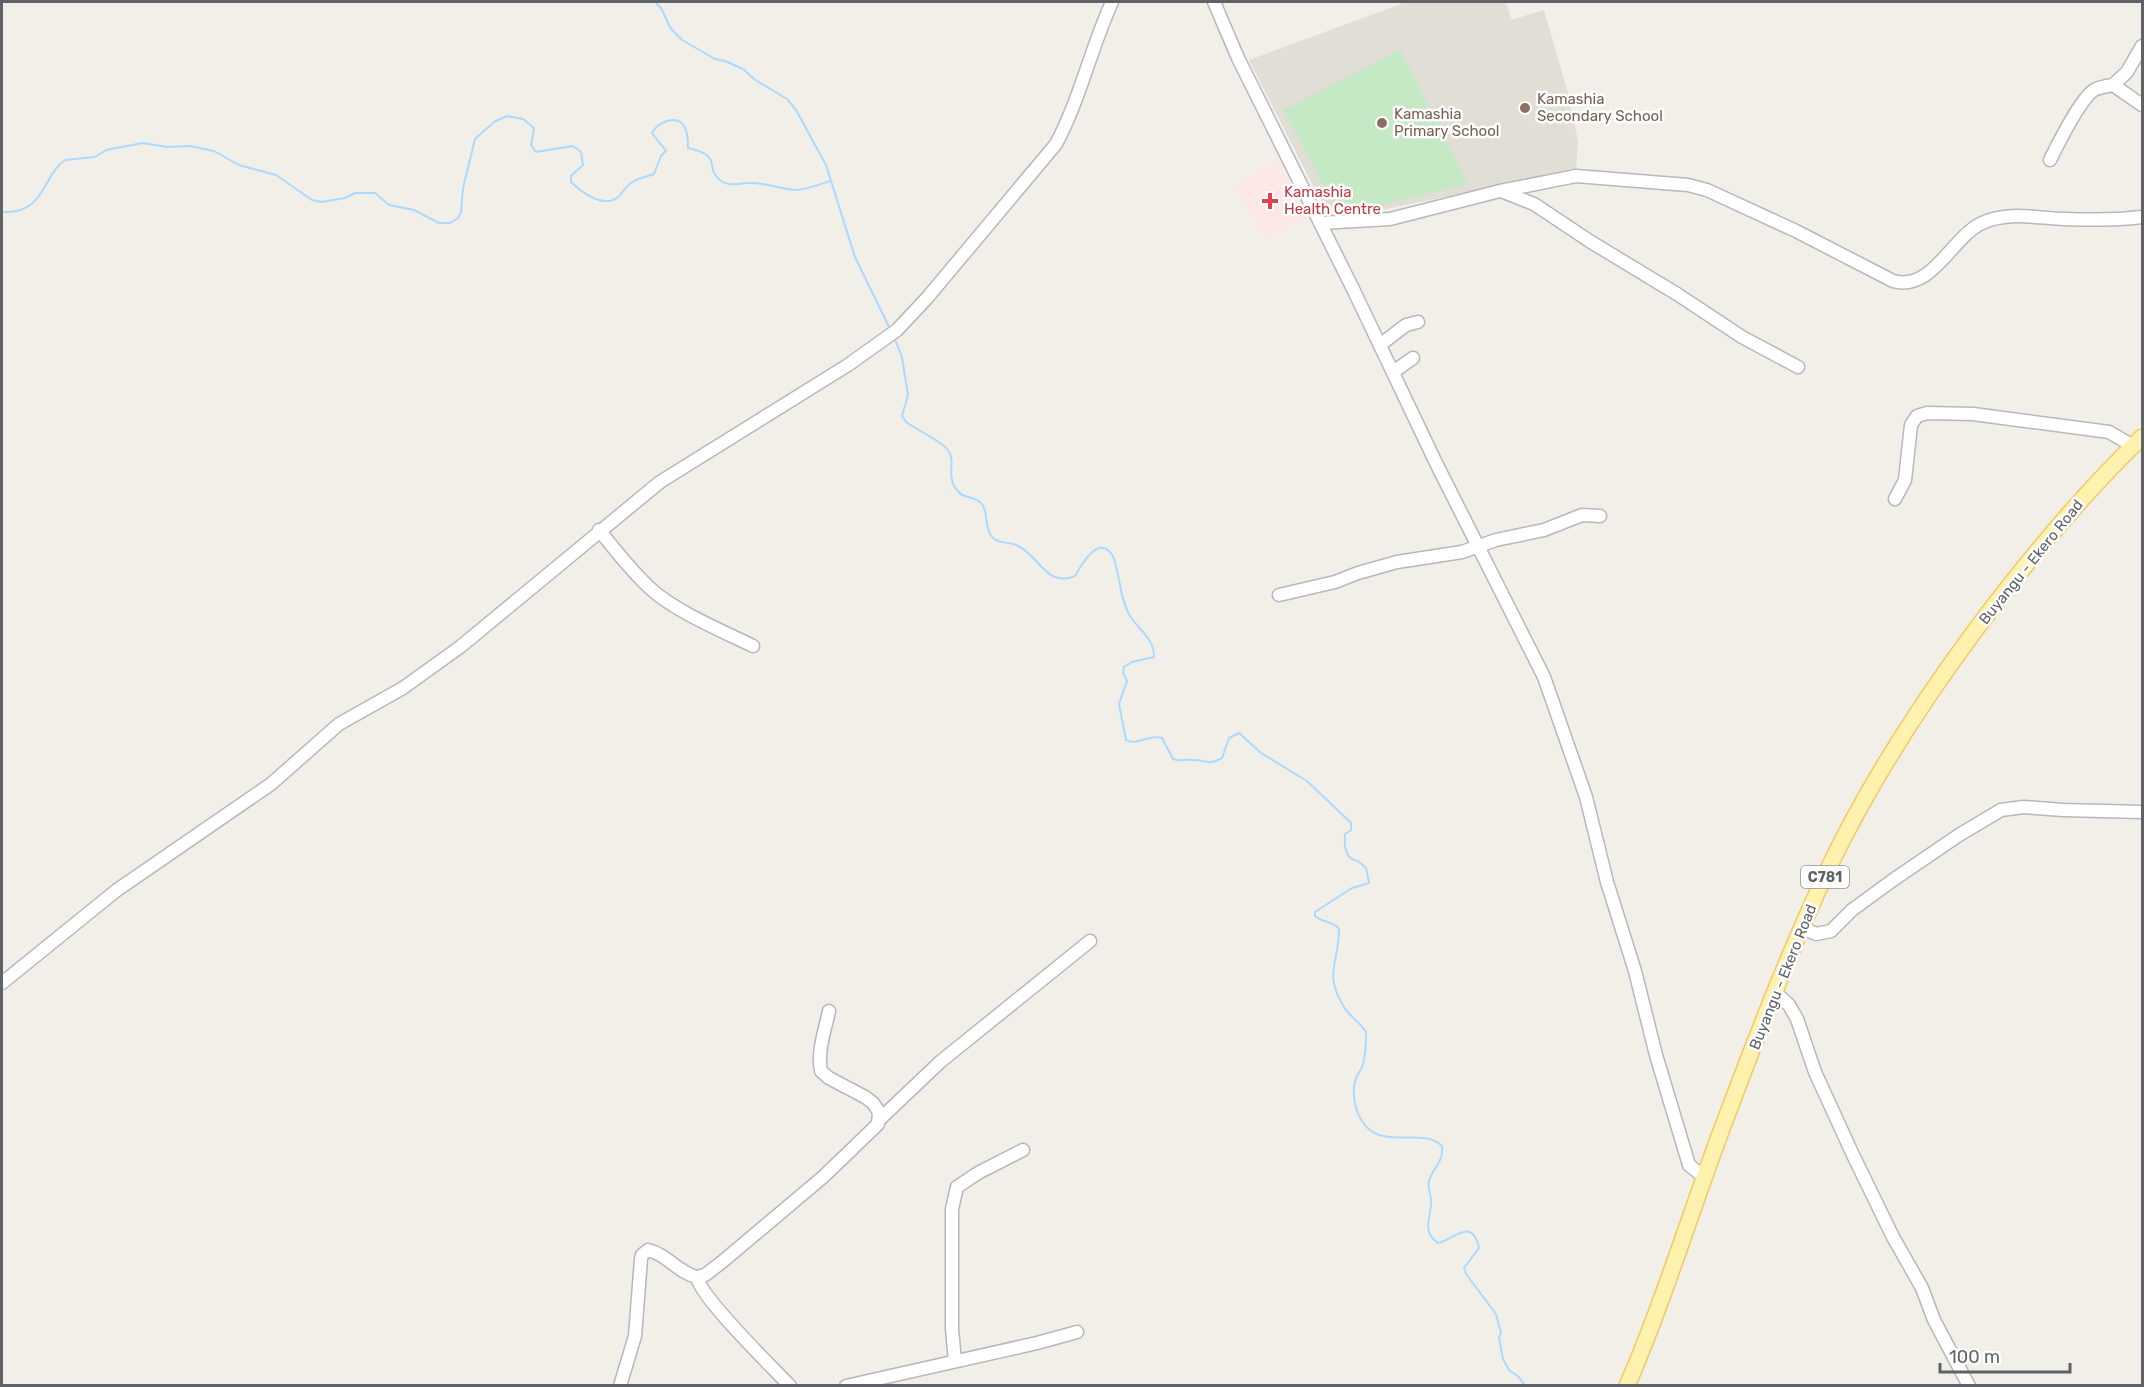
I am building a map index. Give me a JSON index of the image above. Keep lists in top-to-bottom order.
{
  "streets": {
    "main road": ["Buyangu - Ekero Road", "C781"]
  },
  "places": {
    "other": ["Kamashia Secondary School", "Kamashia Primary School"],
    "health": ["Kamashia Health Centre"]
  },
  "scale_bar": "100 m"
}
